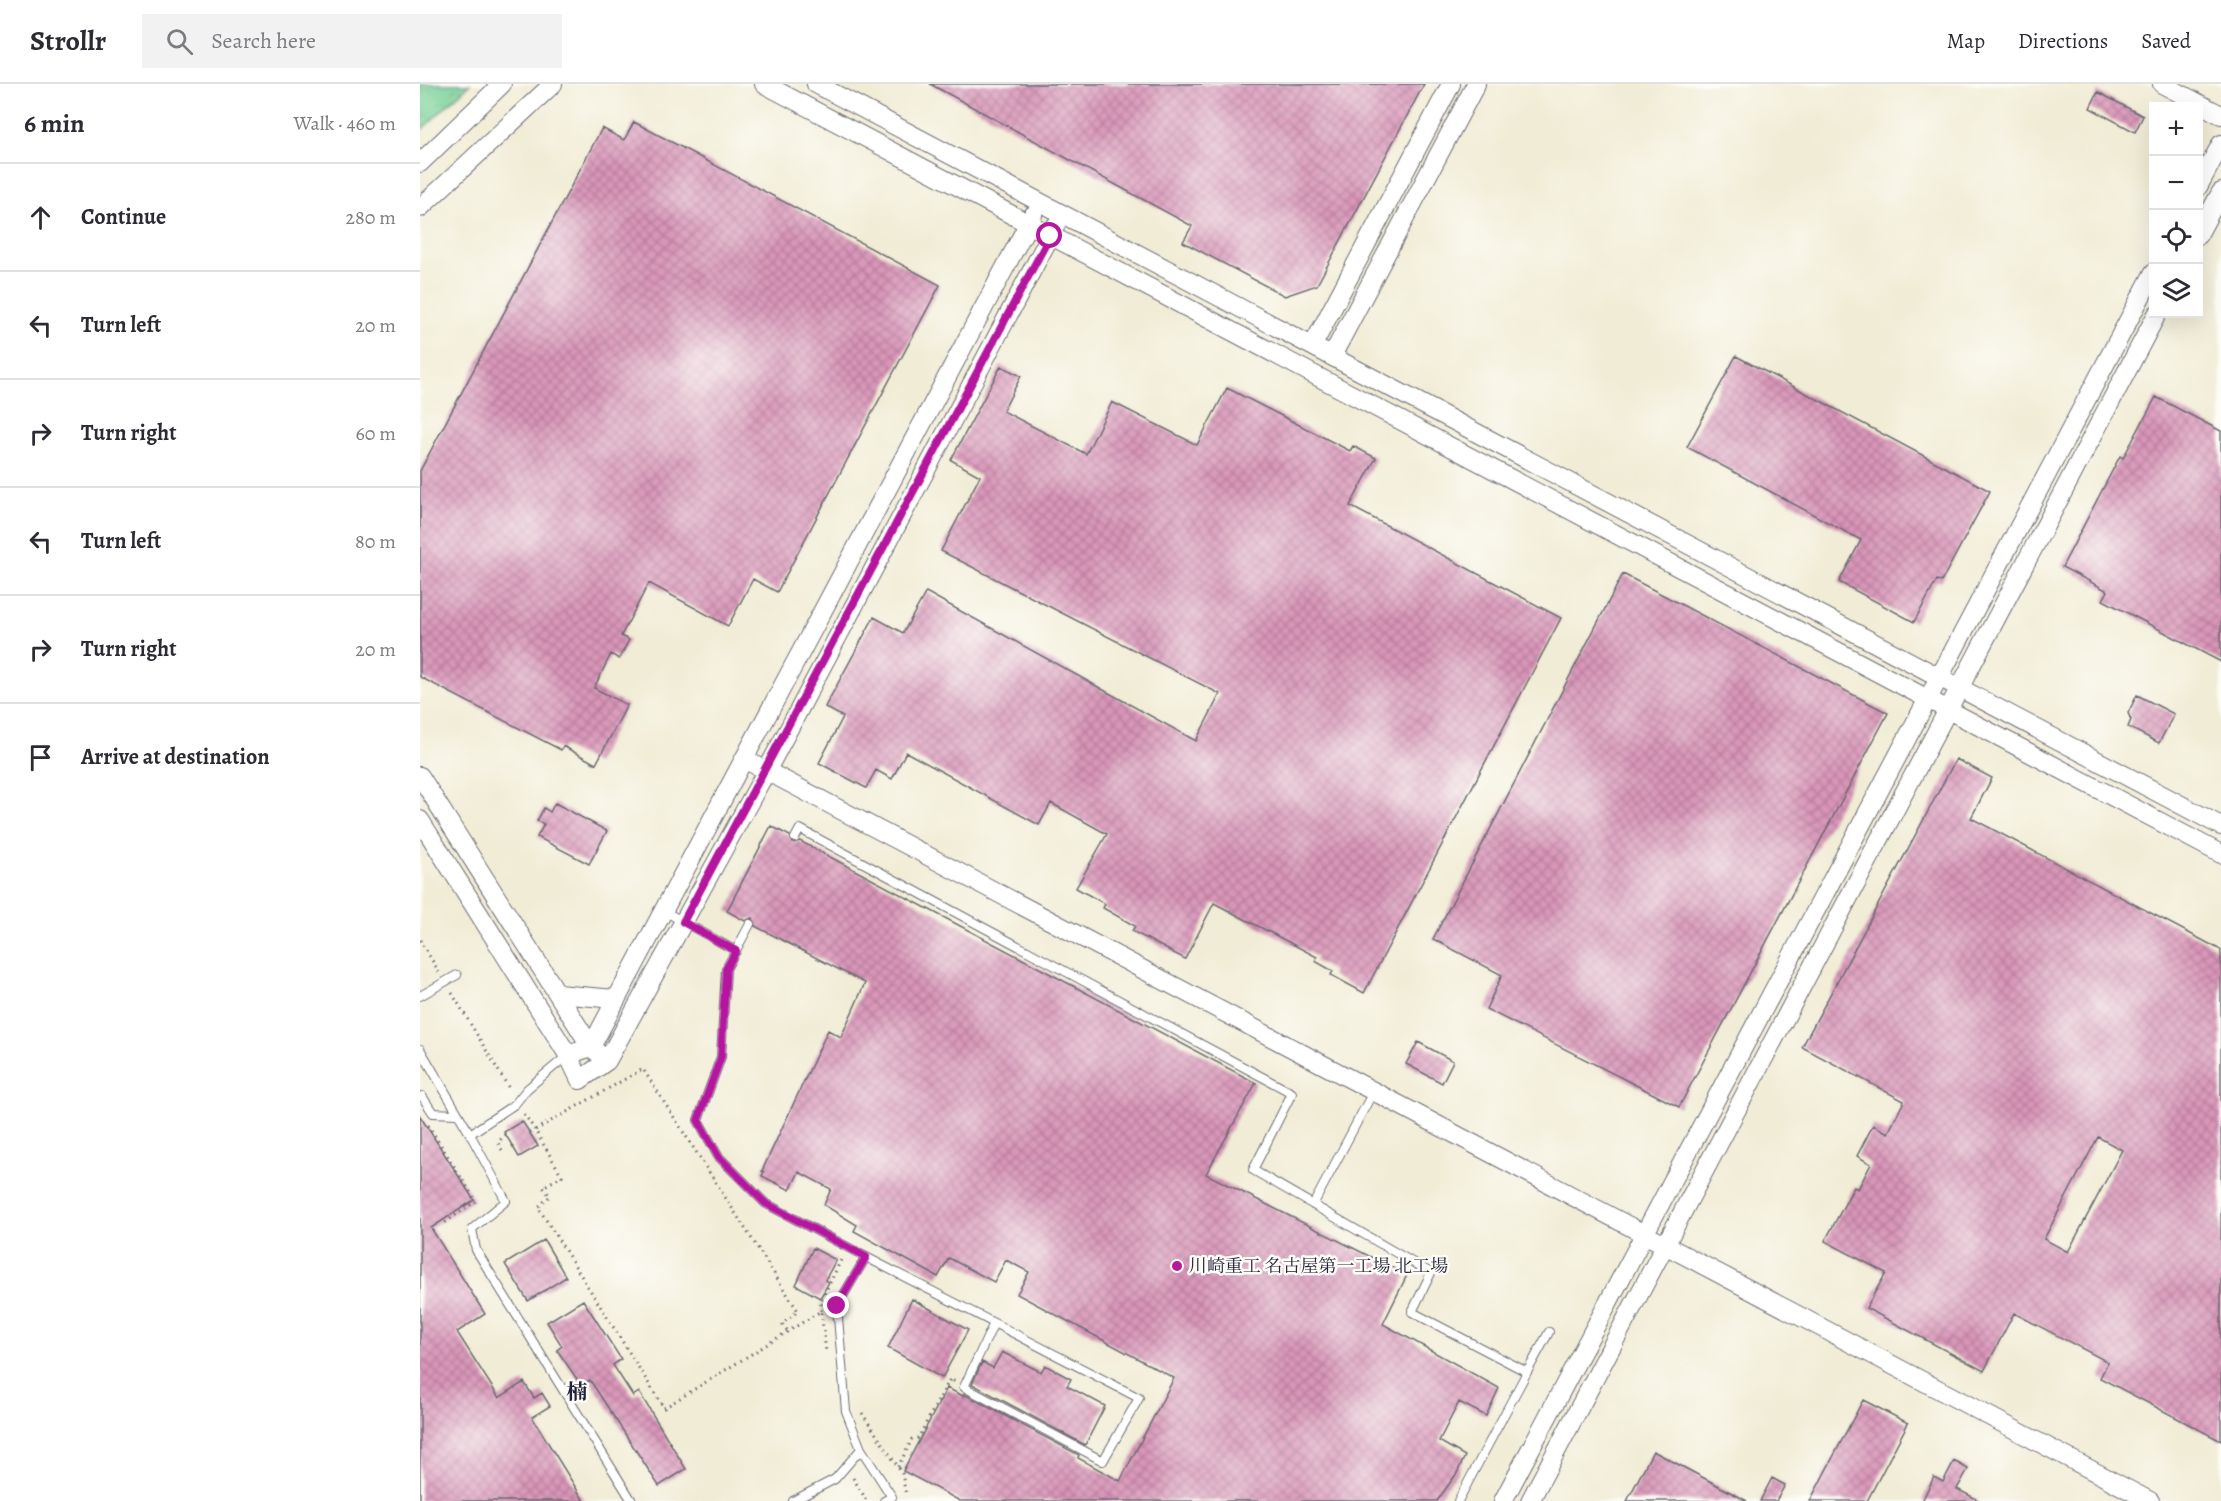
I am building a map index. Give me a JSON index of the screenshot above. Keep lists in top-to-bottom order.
{
  "districts": ["楠"],
  "places": ["川崎重工 名古屋第一工場 北工場"],
  "page": {
    "header": "Strollr",
    "search": "Search here",
    "nav": ["Map", "Directions", "Saved"],
    "heading": ["6 min", "Walk · 460 m"],
    "map_buttons": ["+", "−"],
    "list": [
      ["Continue", "280 m"],
      ["Turn left", "20 m"],
      ["Turn right", "60 m"],
      ["Turn left", "80 m"],
      ["Turn right", "20 m"],
      "Arrive at destination"
    ]
  }
}
